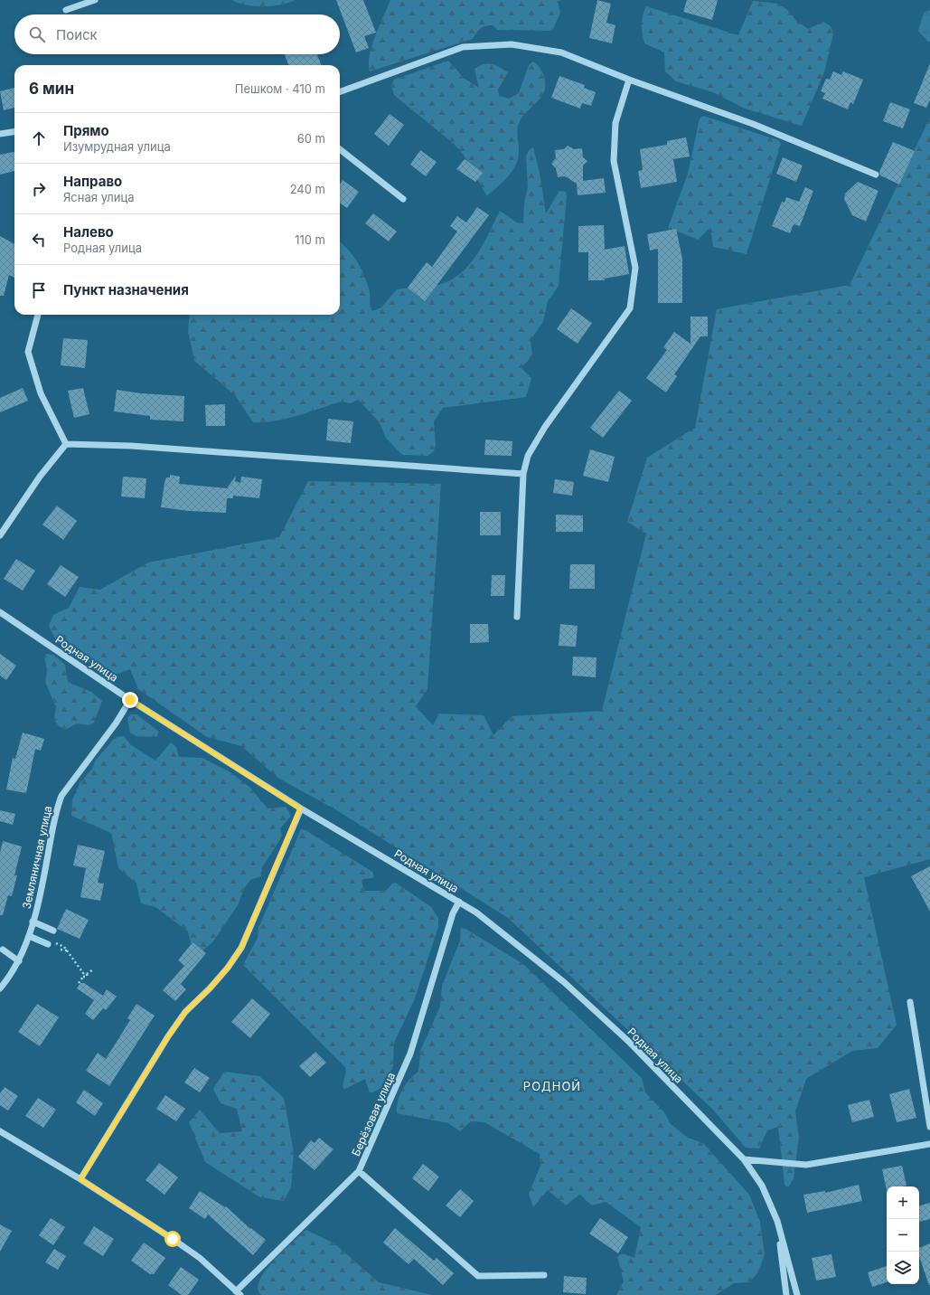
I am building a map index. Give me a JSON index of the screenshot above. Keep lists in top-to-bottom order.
{
  "streets": {
    "street": ["Родная улица", "Земляничная улица", "Берёзовая улица"]
  },
  "crossings": [
    ["Родная улица", "Земляничная улица"],
    ["Родная улица", "Берёзовая улица"]
  ],
  "districts": ["РОДНОЙ"],
  "page": {
    "search": "Поиск",
    "heading": ["6 мин", "Пешком · 410 m"],
    "list": [
      ["Прямо", "Изумрудная улица", "60 m"],
      ["Направо", "Ясная улица", "240 m"],
      ["Налево", "Родная улица", "110 m"],
      "Пункт назначения"
    ],
    "map_buttons": ["+", "−"]
  }
}
